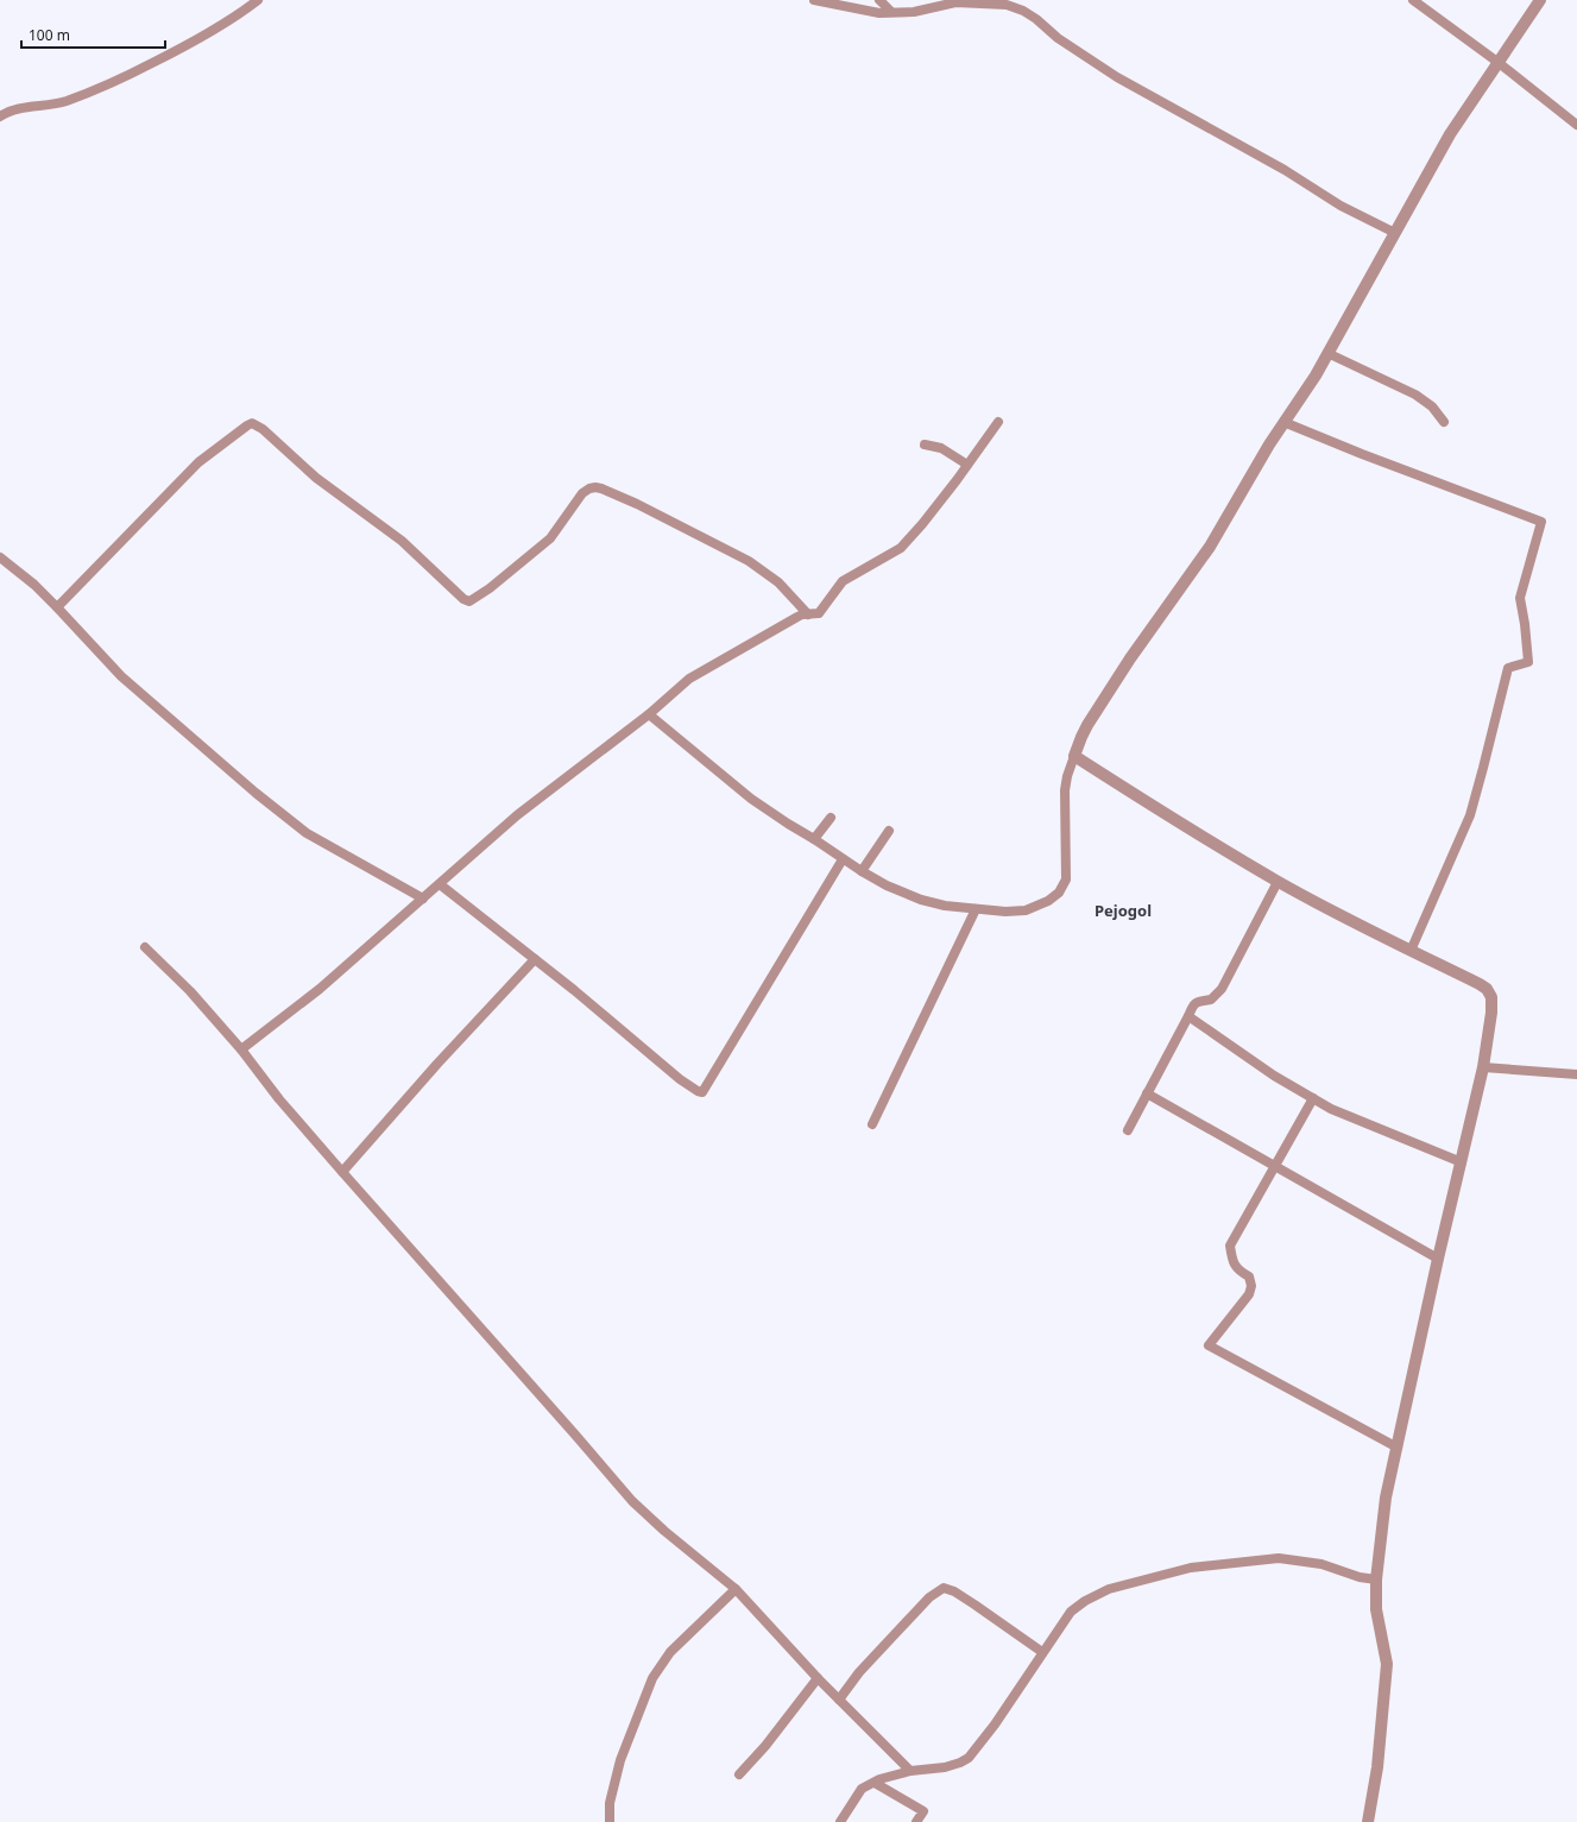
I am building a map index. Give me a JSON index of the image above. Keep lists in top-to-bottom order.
{
  "districts": ["Pejogol"],
  "scale_bar": "100 m"
}
